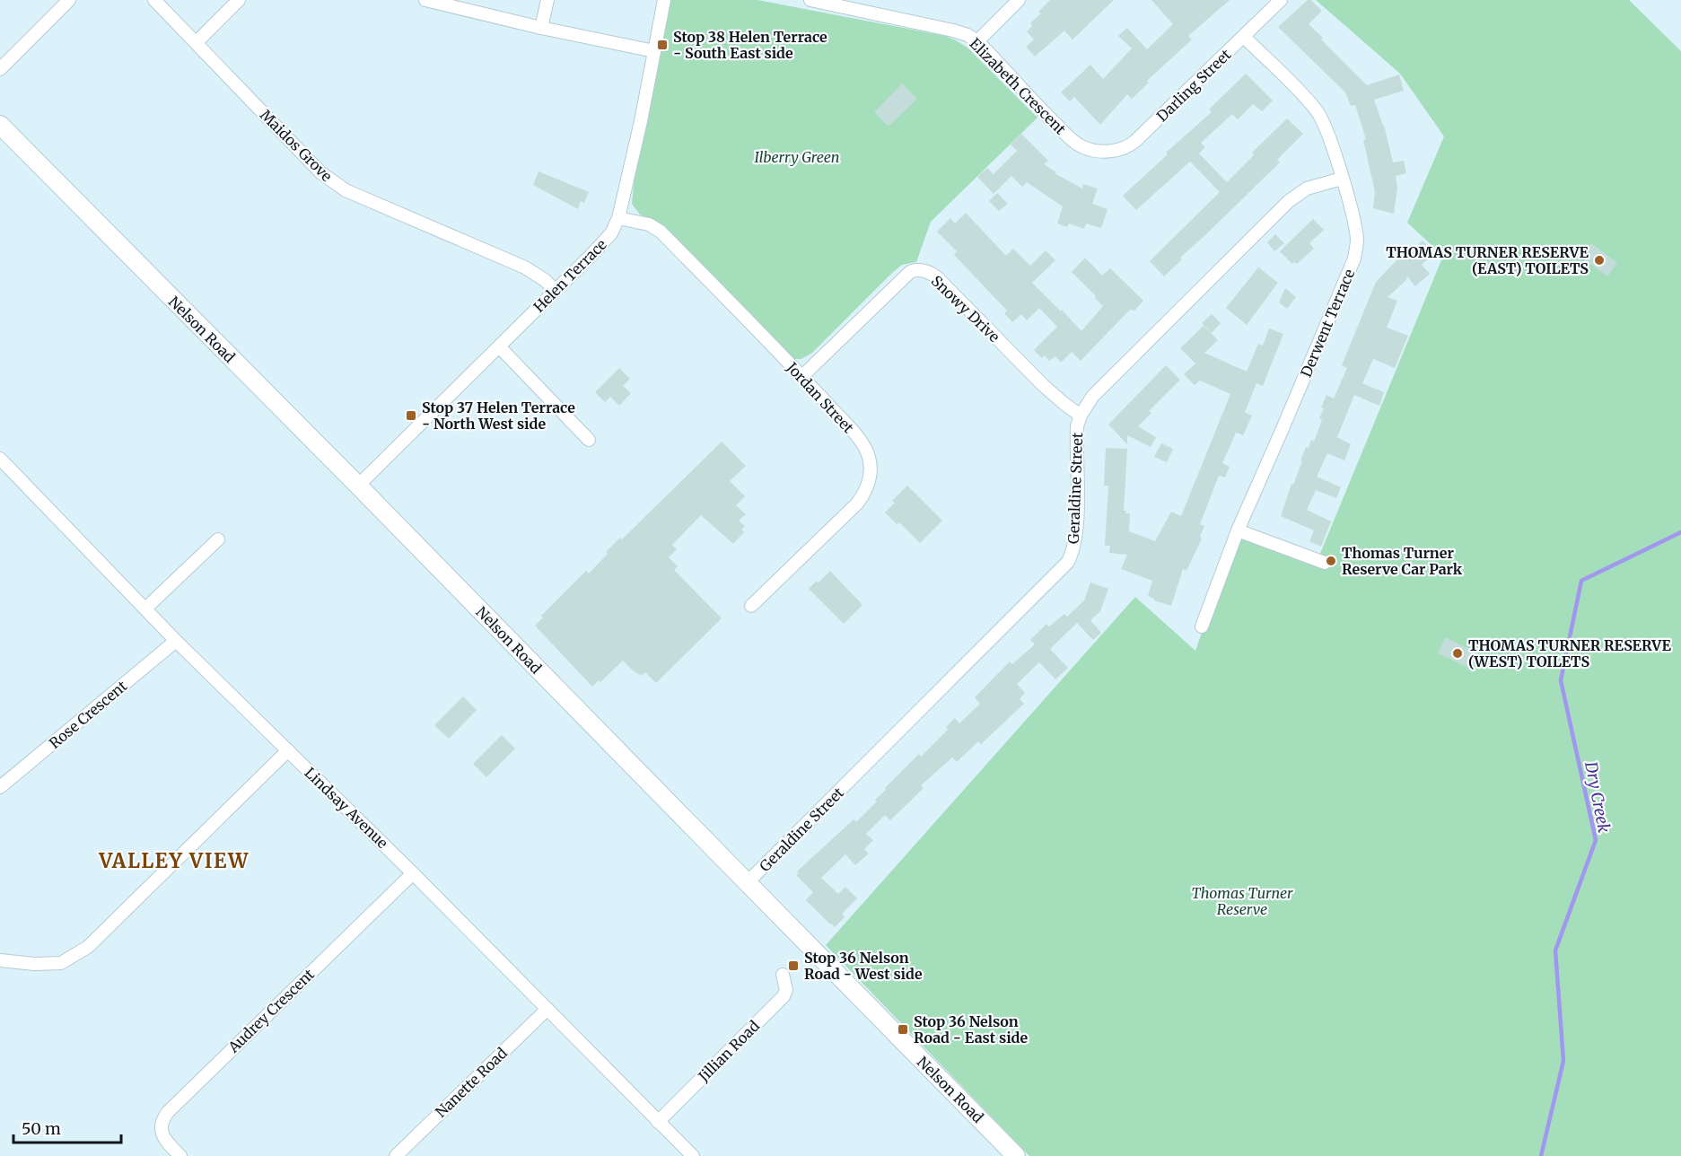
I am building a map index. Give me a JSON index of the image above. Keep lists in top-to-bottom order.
{
  "streets": {
    "main road": ["Nelson Road"],
    "street": [
      "Darling Street",
      "Elizabeth Crescent",
      "Maidos Grove",
      "Helen Terrace",
      "Snowy Drive",
      "Derwent Terrace",
      "Jordan Street",
      "Geraldine Street",
      "Rose Crescent",
      "Lindsay Avenue",
      "Audrey Crescent",
      "Jillian Road",
      "Nanette Road"
    ]
  },
  "crossings": [
    ["Darling Street", "Elizabeth Crescent"],
    ["Darling Street", "Derwent Terrace"],
    ["Maidos Grove", "Helen Terrace"],
    ["Helen Terrace", "Nelson Road"],
    ["Helen Terrace", "Jordan Street"],
    ["Snowy Drive", "Jordan Street"],
    ["Snowy Drive", "Geraldine Street"],
    ["Derwent Terrace", "Geraldine Street"],
    ["Nelson Road", "Geraldine Street"],
    ["Rose Crescent", "Lindsay Avenue"],
    ["Lindsay Avenue", "Audrey Crescent"],
    ["Lindsay Avenue", "Jillian Road"],
    ["Lindsay Avenue", "Nanette Road"]
  ],
  "districts": ["VALLEY VIEW"],
  "water": ["Dry Creek"],
  "parks": ["Ilberry Green", "Thomas Turner Reserve"],
  "places": {
    "transit": [
      "Stop 38 Helen Terrace - South East side",
      "Stop 37 Helen Terrace - North West side",
      "Stop 36 Nelson Road - West side",
      "Stop 36 Nelson Road - East side"
    ],
    "other": ["THOMAS TURNER RESERVE (EAST) TOILETS", "Thomas Turner Reserve Car Park", "THOMAS TURNER RESERVE (WEST) TOILETS"]
  },
  "scale_bar": "50 m"
}
